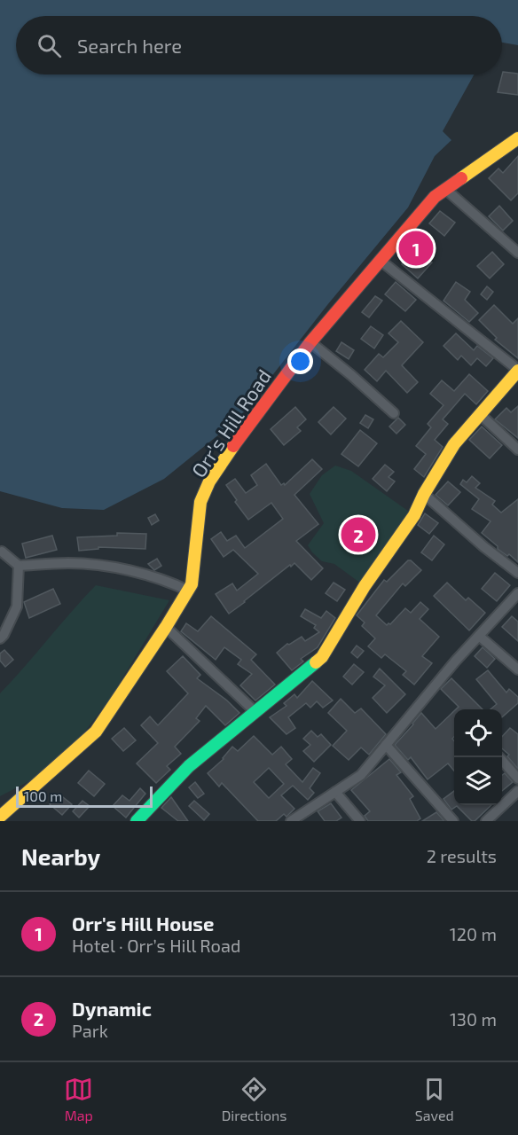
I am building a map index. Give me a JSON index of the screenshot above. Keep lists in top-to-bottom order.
{
  "streets": {
    "main road": ["Orr’s Hill Road"]
  },
  "scale_bar": "100 m",
  "page": {
    "search": "Search here",
    "pins": ["1", "2"],
    "scale": "100 m",
    "heading": ["Nearby", "2 results"],
    "list": [
      {
        "mark": "1",
        "name": "Orr's Hill House",
        "note": "Hotel · Orr’s Hill Road",
        "value": "120 m"
      },
      {
        "mark": "2",
        "name": "Dynamic",
        "note": "Park",
        "value": "130 m"
      }
    ],
    "nav": ["Map", "Directions", "Saved"]
  }
}
